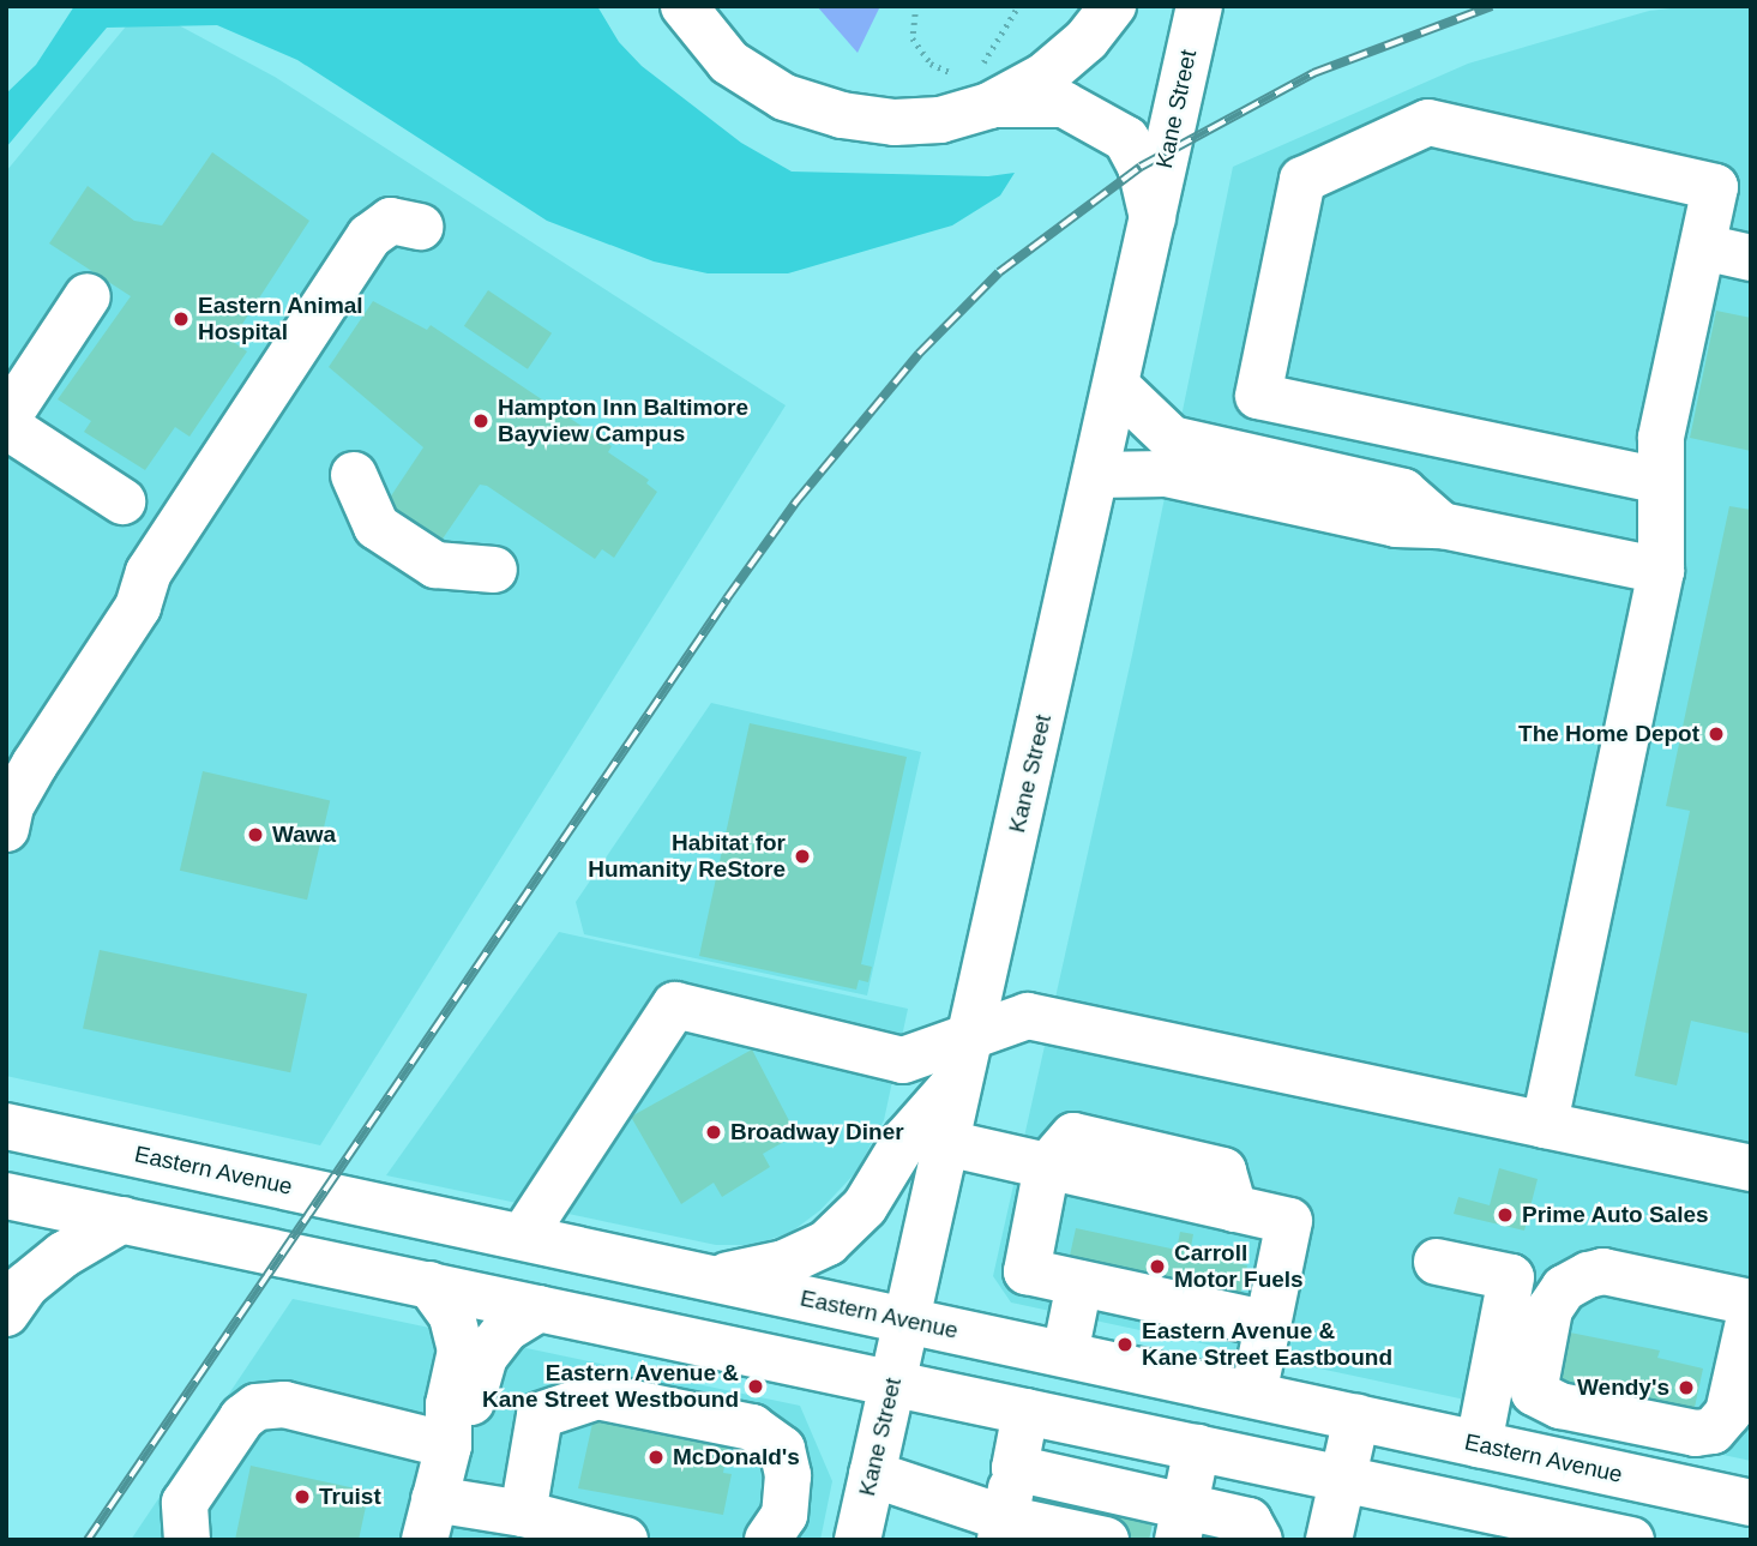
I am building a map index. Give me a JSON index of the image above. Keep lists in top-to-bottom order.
{
  "streets": {
    "main road": ["Kane Street", "Eastern Avenue"]
  },
  "crossings": [
    ["Kane Street", "Eastern Avenue"]
  ],
  "places": [
    "Eastern Animal Hospital",
    "Hampton Inn Baltimore Bayview Campus",
    "The Home Depot",
    "Wawa",
    "Habitat for Humanity ReStore",
    "Broadway Diner",
    "Prime Auto Sales",
    "Carroll Motor Fuels",
    "Eastern Avenue & Kane Street Eastbound",
    "Eastern Avenue & Kane Street Westbound",
    "Wendy's",
    "McDonald's",
    "Truist"
  ]
}
